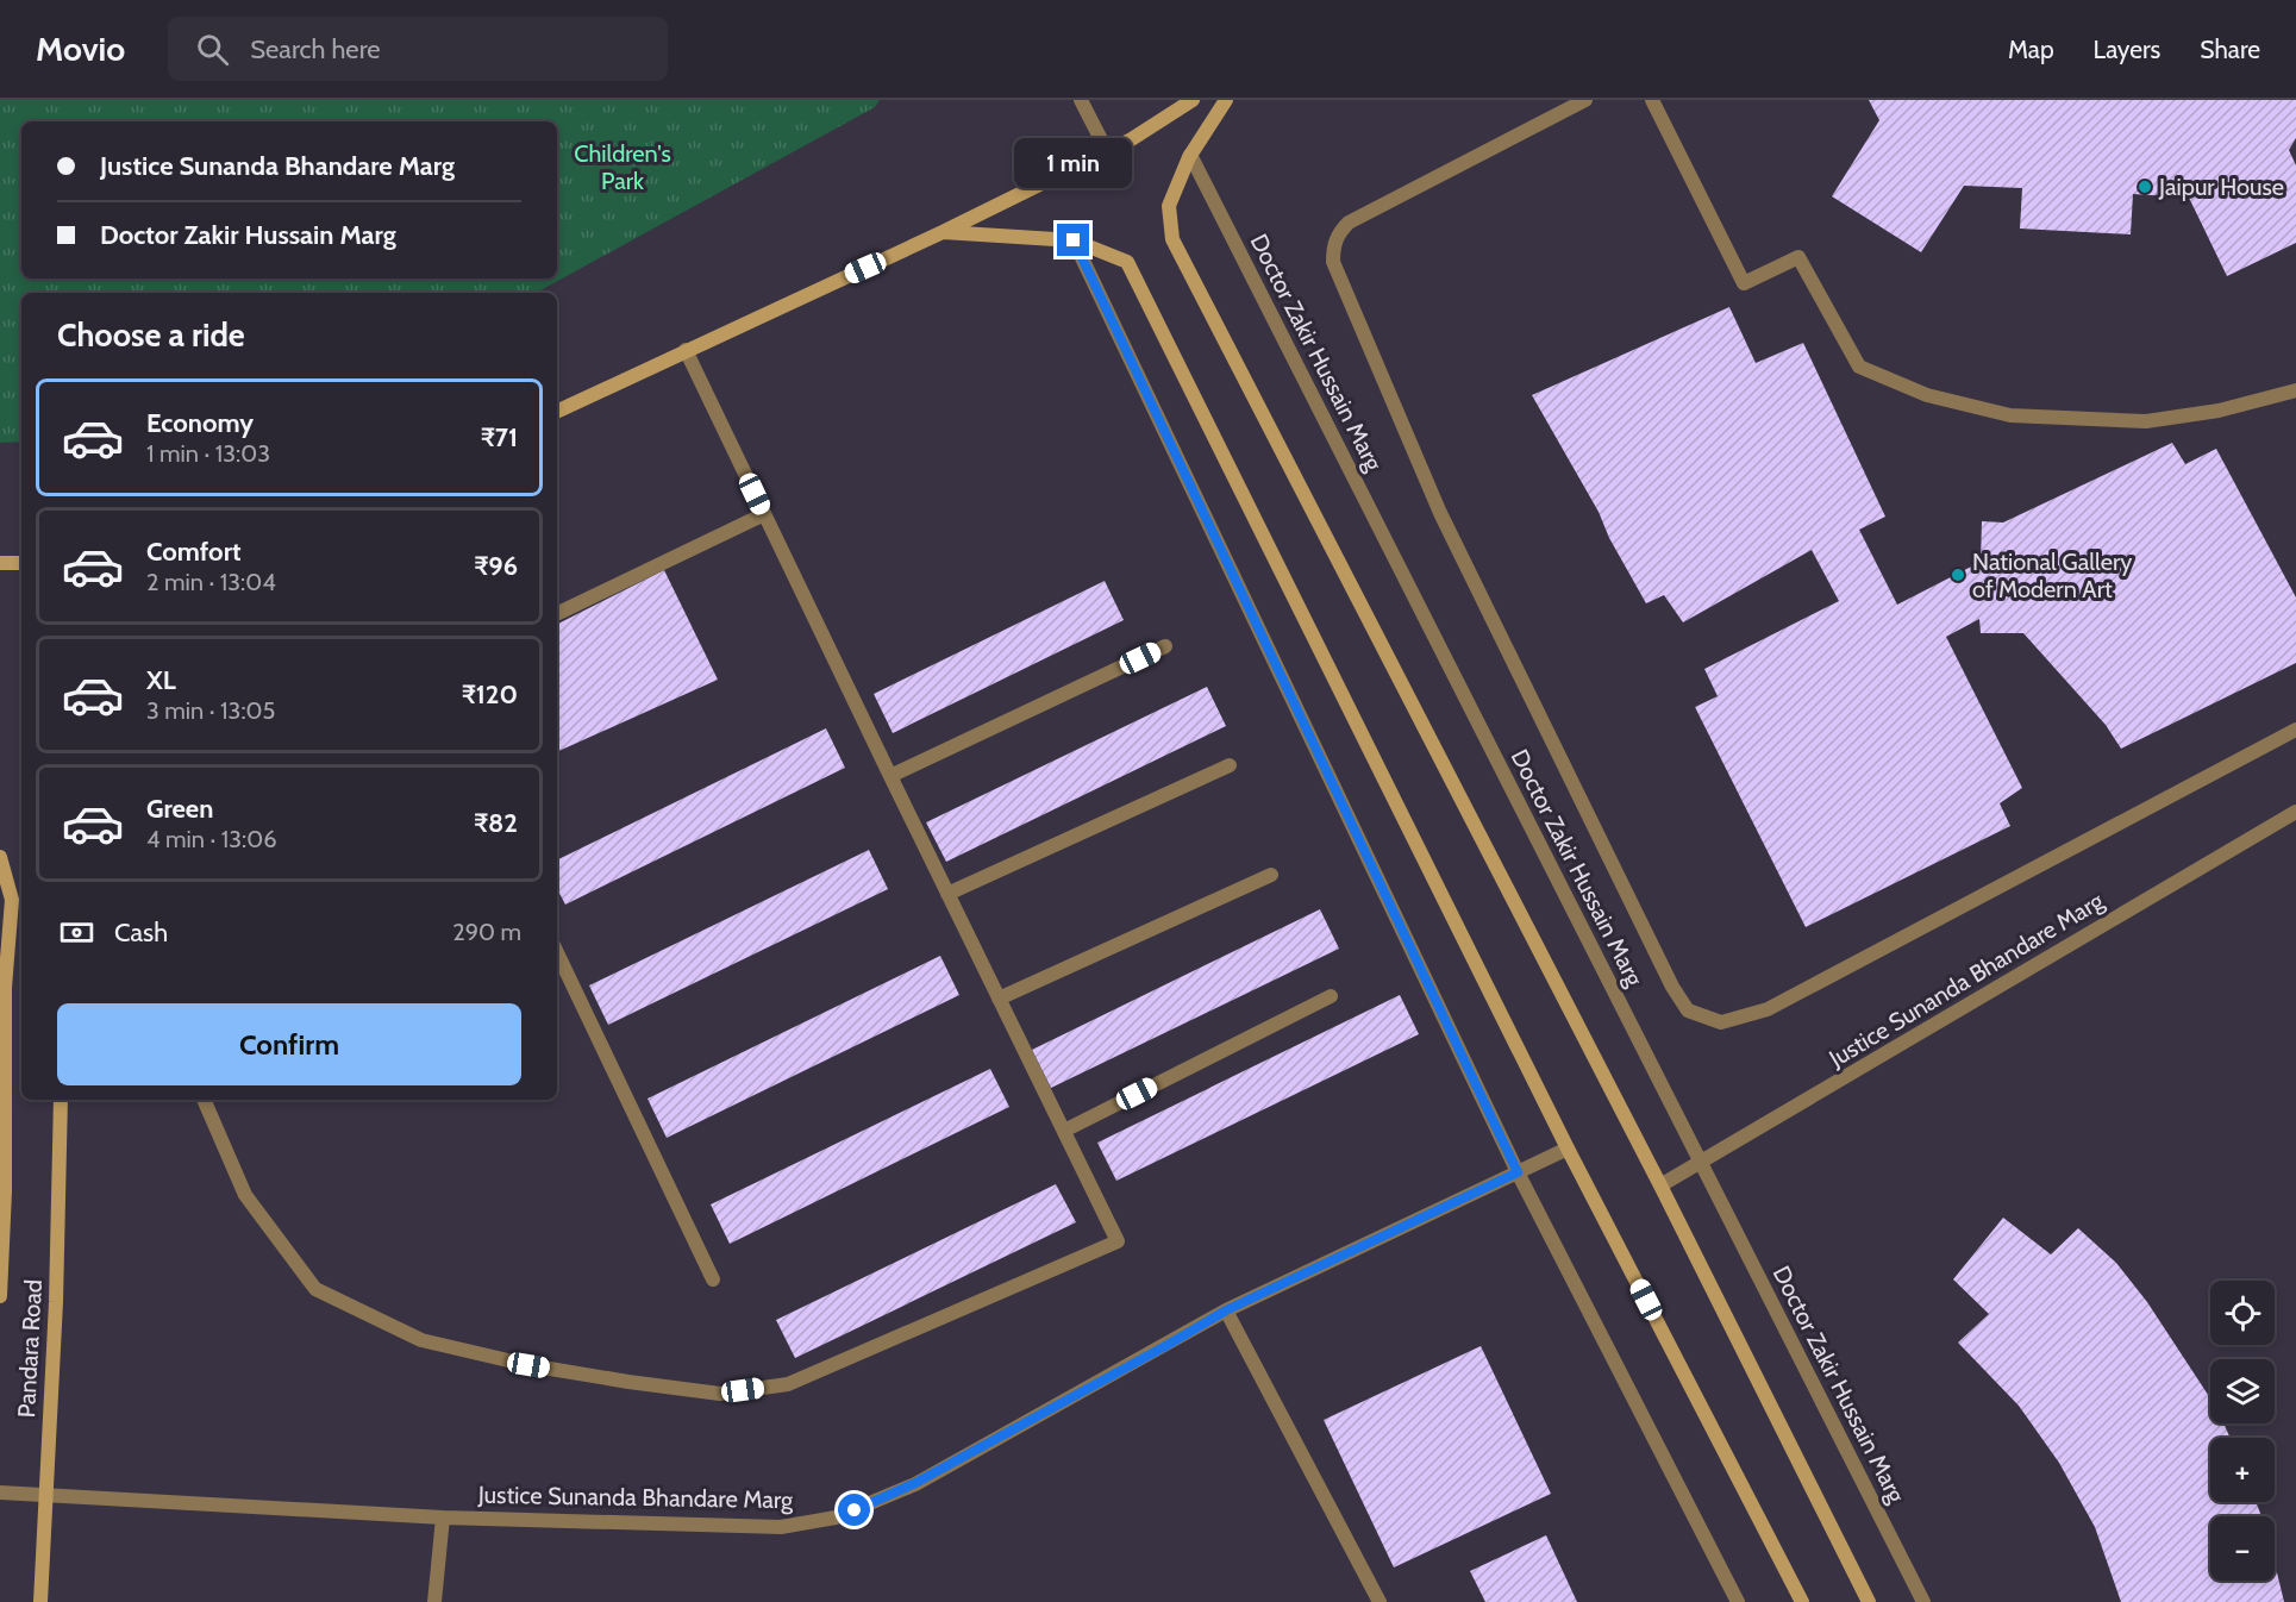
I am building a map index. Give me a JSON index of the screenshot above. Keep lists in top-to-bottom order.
{
  "streets": {
    "main road": ["Pandara Road"],
    "street": ["Doctor Zakir Hussain Marg", "Justice Sunanda Bhandare Marg"]
  },
  "crossings": [
    ["Doctor Zakir Hussain Marg", "Justice Sunanda Bhandare Marg"],
    ["Justice Sunanda Bhandare Marg", "Pandara Road"]
  ],
  "parks": ["Children's Park"],
  "places": ["Jaipur House", "National Gallery of Modern Art"],
  "page": {
    "header": "Movio",
    "search": "Search here",
    "nav": ["Map", "Layers", "Share"],
    "banner": ["Justice Sunanda Bhandare Marg", "Doctor Zakir Hussain Marg"],
    "bubble": "1 min",
    "heading": "Choose a ride",
    "list": [
      {
        "name": "Economy",
        "note": "1 min · 13:03",
        "value": "₹71"
      },
      {
        "name": "Comfort",
        "note": "2 min · 13:04",
        "value": "₹96"
      },
      {
        "name": "XL",
        "note": "3 min · 13:05",
        "value": "₹120"
      },
      {
        "name": "Green",
        "note": "4 min · 13:06",
        "value": "₹82"
      }
    ],
    "pay": ["Cash", "290 m"],
    "buttons": "Confirm",
    "map_buttons": ["+", "−"]
  }
}
